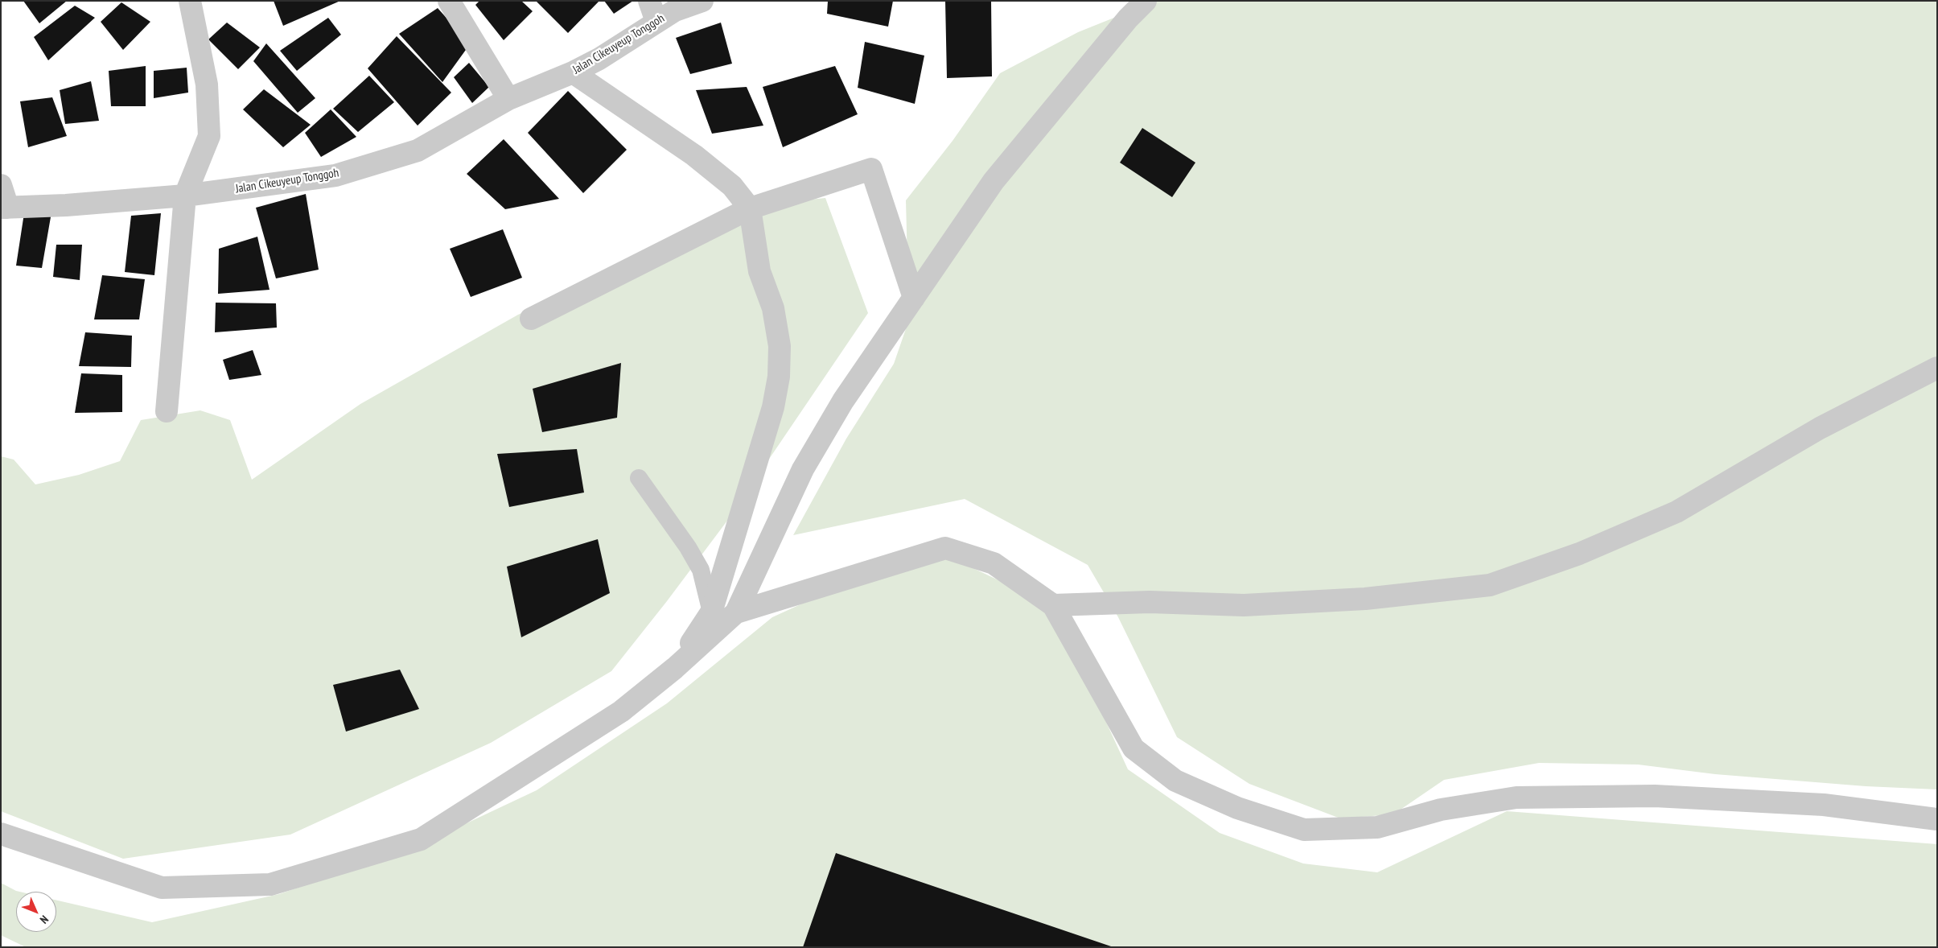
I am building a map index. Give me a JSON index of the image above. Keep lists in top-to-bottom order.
{
  "streets": {
    "street": ["Jalan Cikeuyeup Tonggoh"]
  },
  "north": "bottom right"
}
